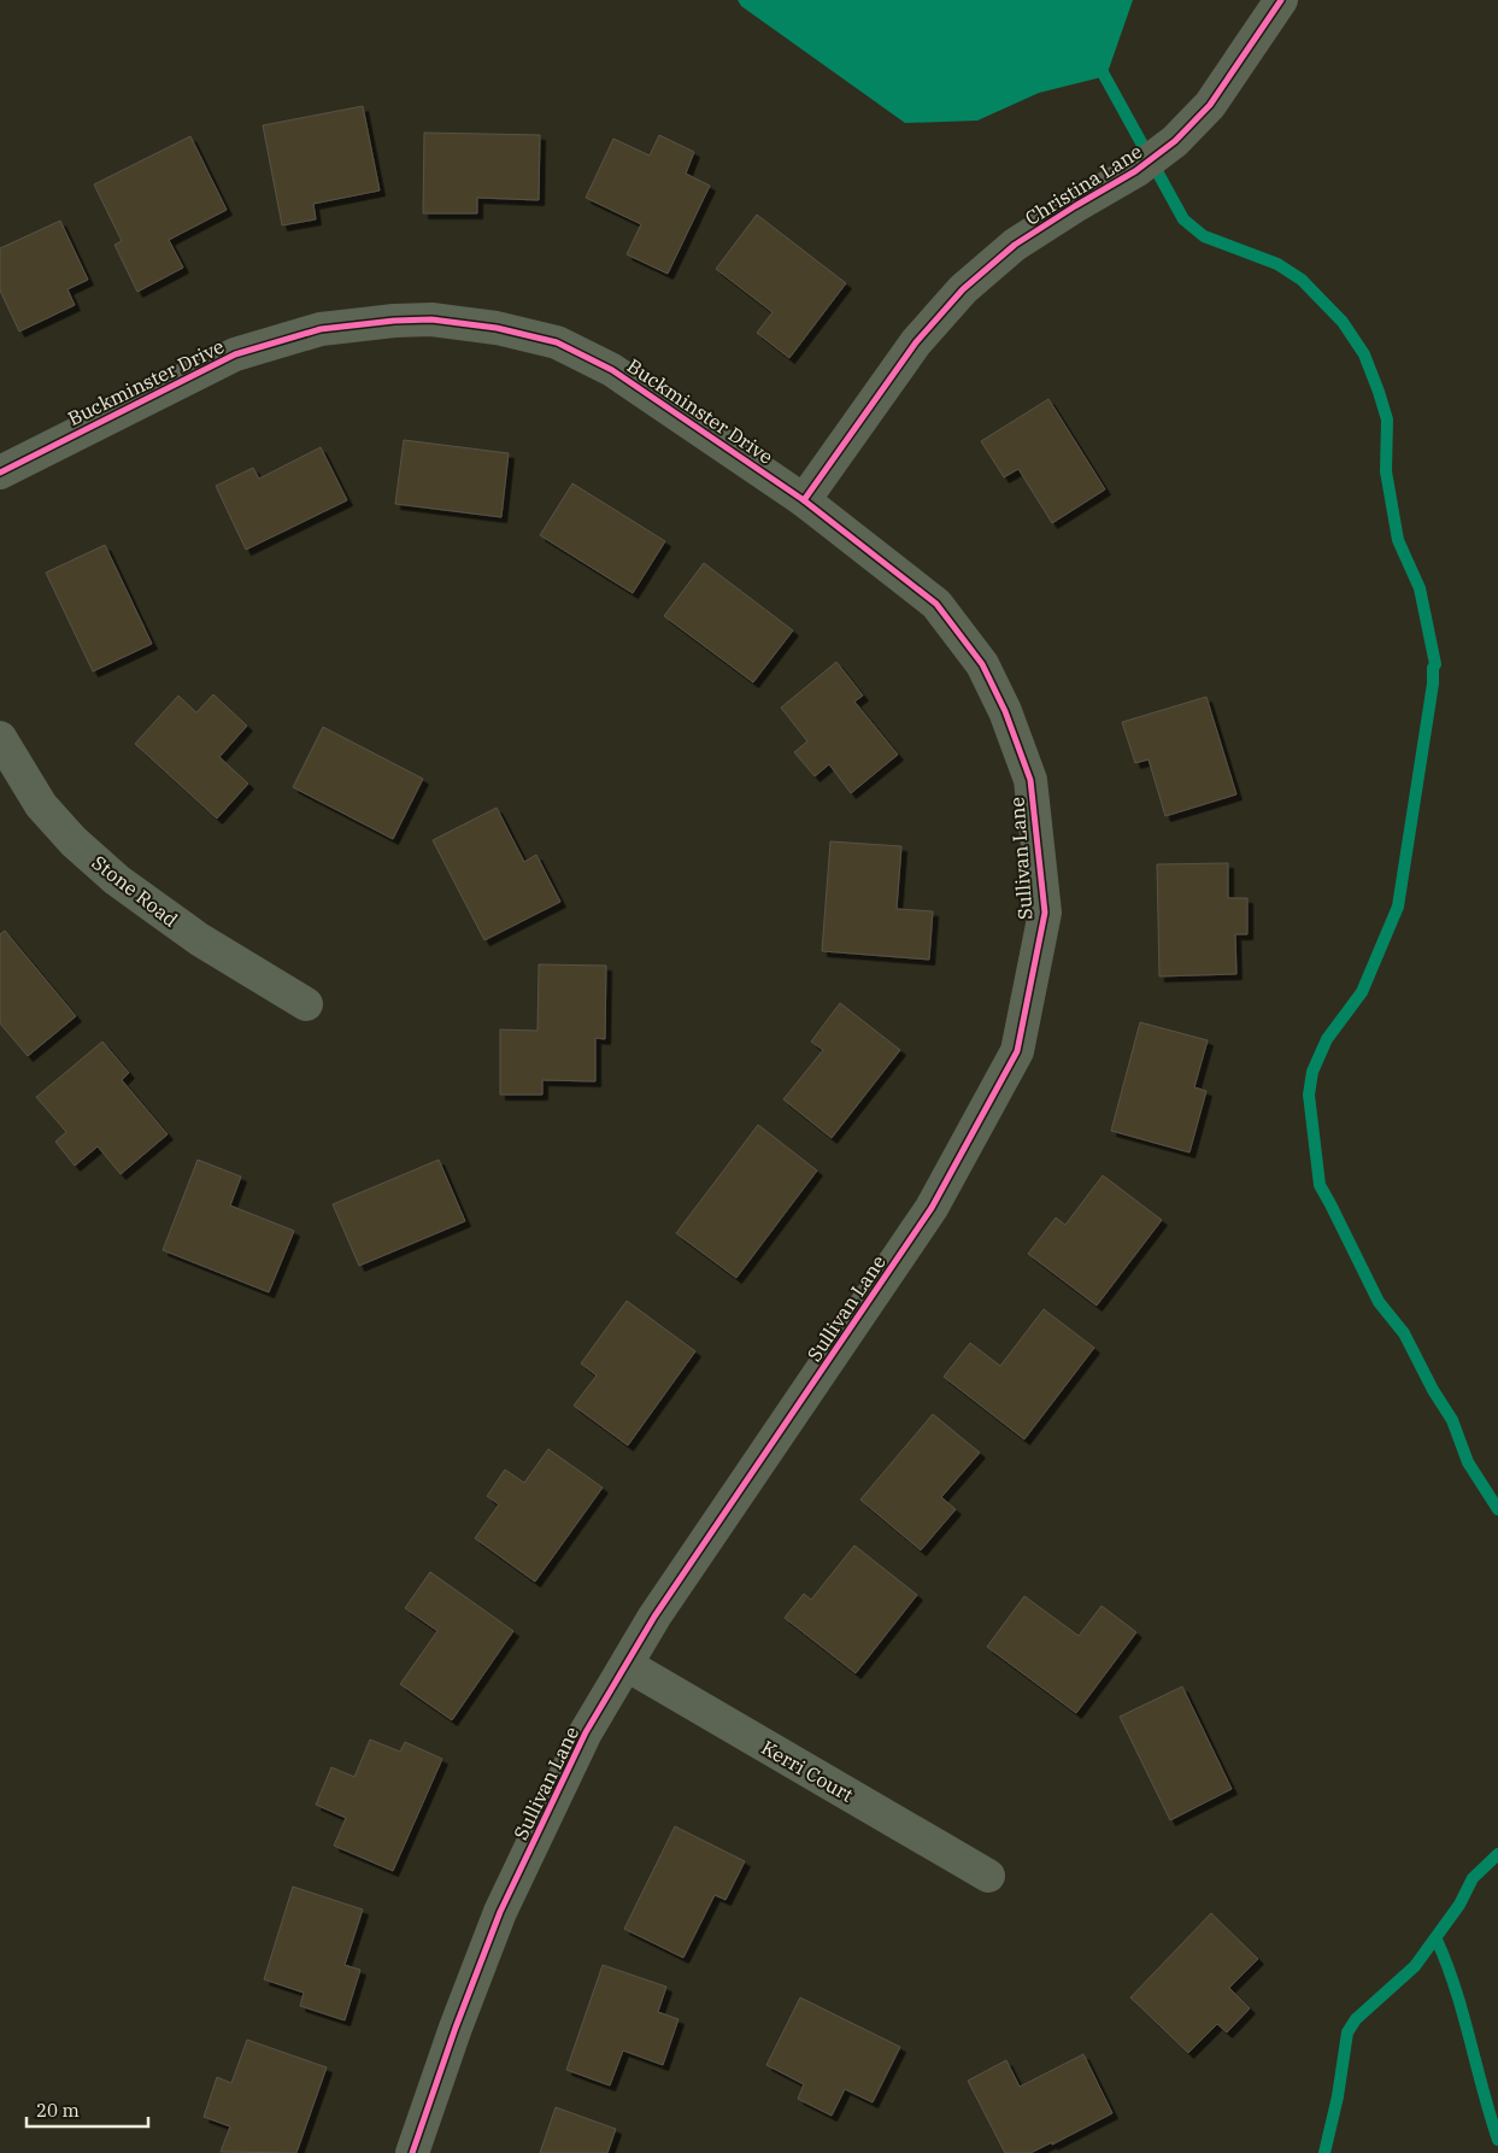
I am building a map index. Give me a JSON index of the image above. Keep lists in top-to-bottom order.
{
  "streets": {
    "street": [
      "Christina Lane",
      "Buckminster Drive",
      "Sullivan Lane",
      "Stone Road",
      "Kerri Court"
    ]
  },
  "crossings": [
    ["Christina Lane", "Buckminster Drive"],
    ["Christina Lane", "Sullivan Lane"],
    ["Buckminster Drive", "Sullivan Lane"],
    ["Sullivan Lane", "Kerri Court"]
  ],
  "scale_bar": "20 m"
}
